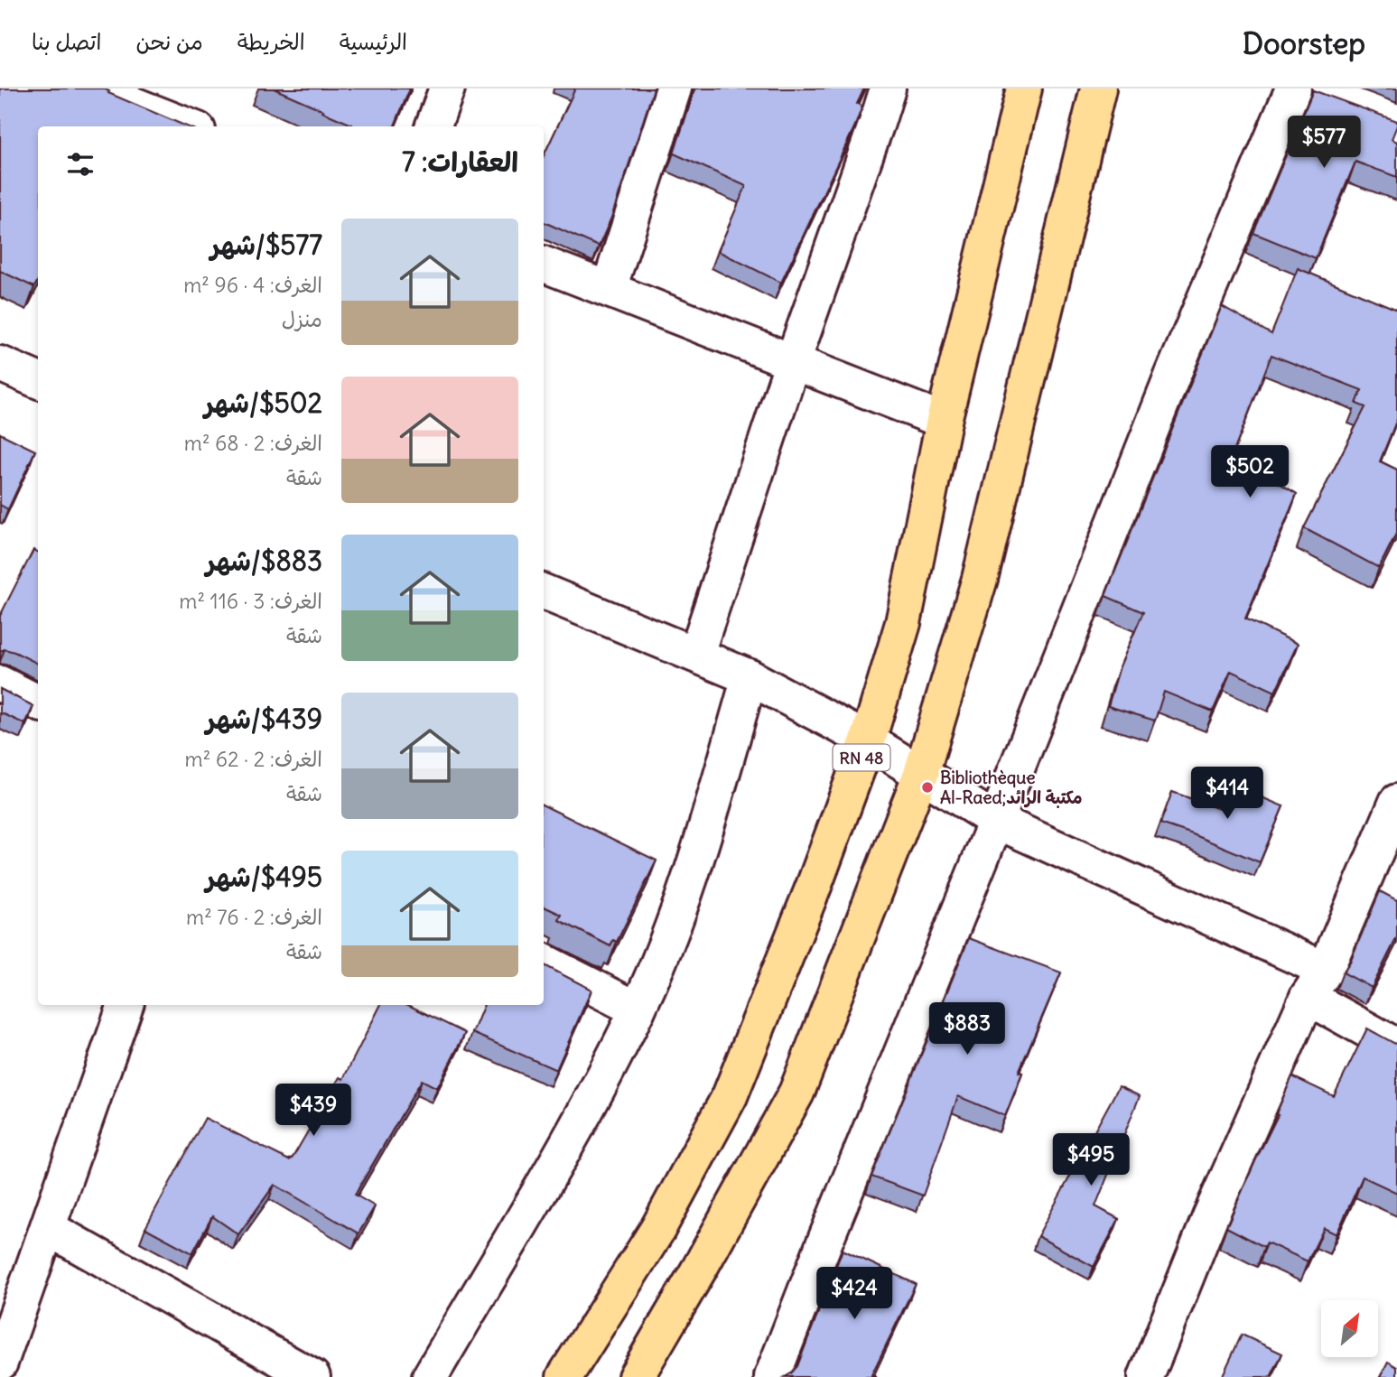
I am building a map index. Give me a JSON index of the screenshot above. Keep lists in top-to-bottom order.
{
  "streets": {
    "highway": ["RN 48"]
  },
  "places": ["Bibliothèque Al-Raed;مكتبة الرائد"],
  "north": "top right",
  "page": {
    "header": "Doorstep",
    "nav": [
      "الرئيسية",
      "الخريطة",
      "من نحن",
      "اتصل بنا"
    ],
    "price": [
      "$577",
      "$502",
      "$414",
      "$883",
      "$439",
      "$495",
      "$424"
    ],
    "heading": "العقارات: 7",
    "list": [
      {
        "name": "$577/شهر",
        "note": "الغرف: 4 · 96 m² · منزل"
      },
      {
        "name": "$502/شهر",
        "note": "الغرف: 2 · 68 m² · شقة"
      },
      {
        "name": "$883/شهر",
        "note": "الغرف: 3 · 116 m² · شقة"
      },
      {
        "name": "$439/شهر",
        "note": "الغرف: 2 · 62 m² · شقة"
      },
      {
        "name": "$495/شهر",
        "note": "الغرف: 2 · 76 m² · شقة"
      }
    ]
  }
}
